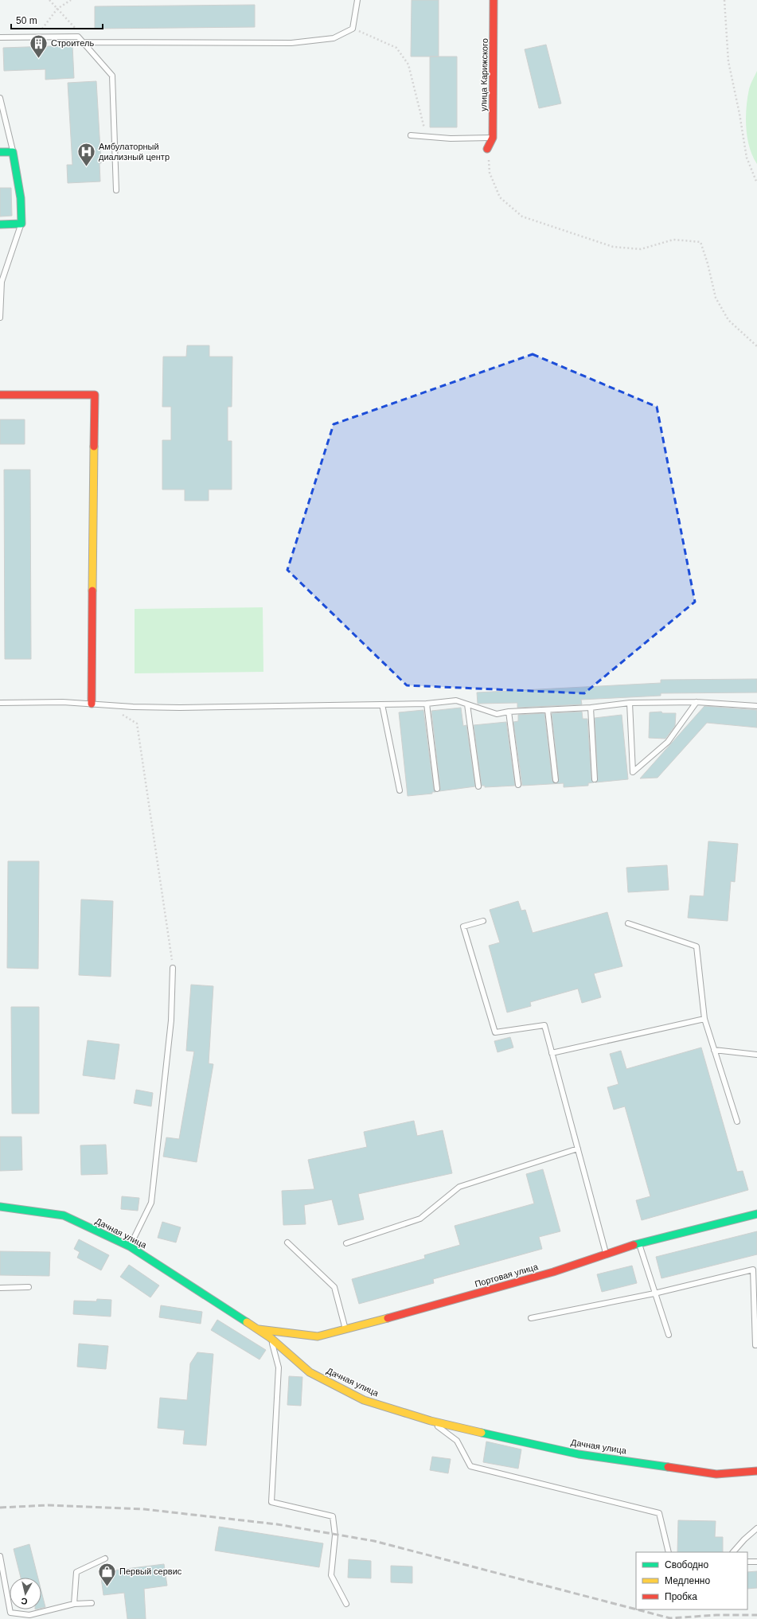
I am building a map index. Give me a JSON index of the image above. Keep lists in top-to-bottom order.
{
  "streets": {
    "street": ["улица Карижского", "Дачная улица", "Портовая улица"]
  },
  "crossings": [
    ["Дачная улица", "Портовая улица"]
  ],
  "places": {
    "building": ["Строитель"],
    "hospital": ["Амбулаторный диализный центр"],
    "shop": ["Первый сервис"]
  },
  "legend": ["Свободно", "Медленно", "Пробка"],
  "scale_bar": "50 m",
  "north": "bottom"
}
